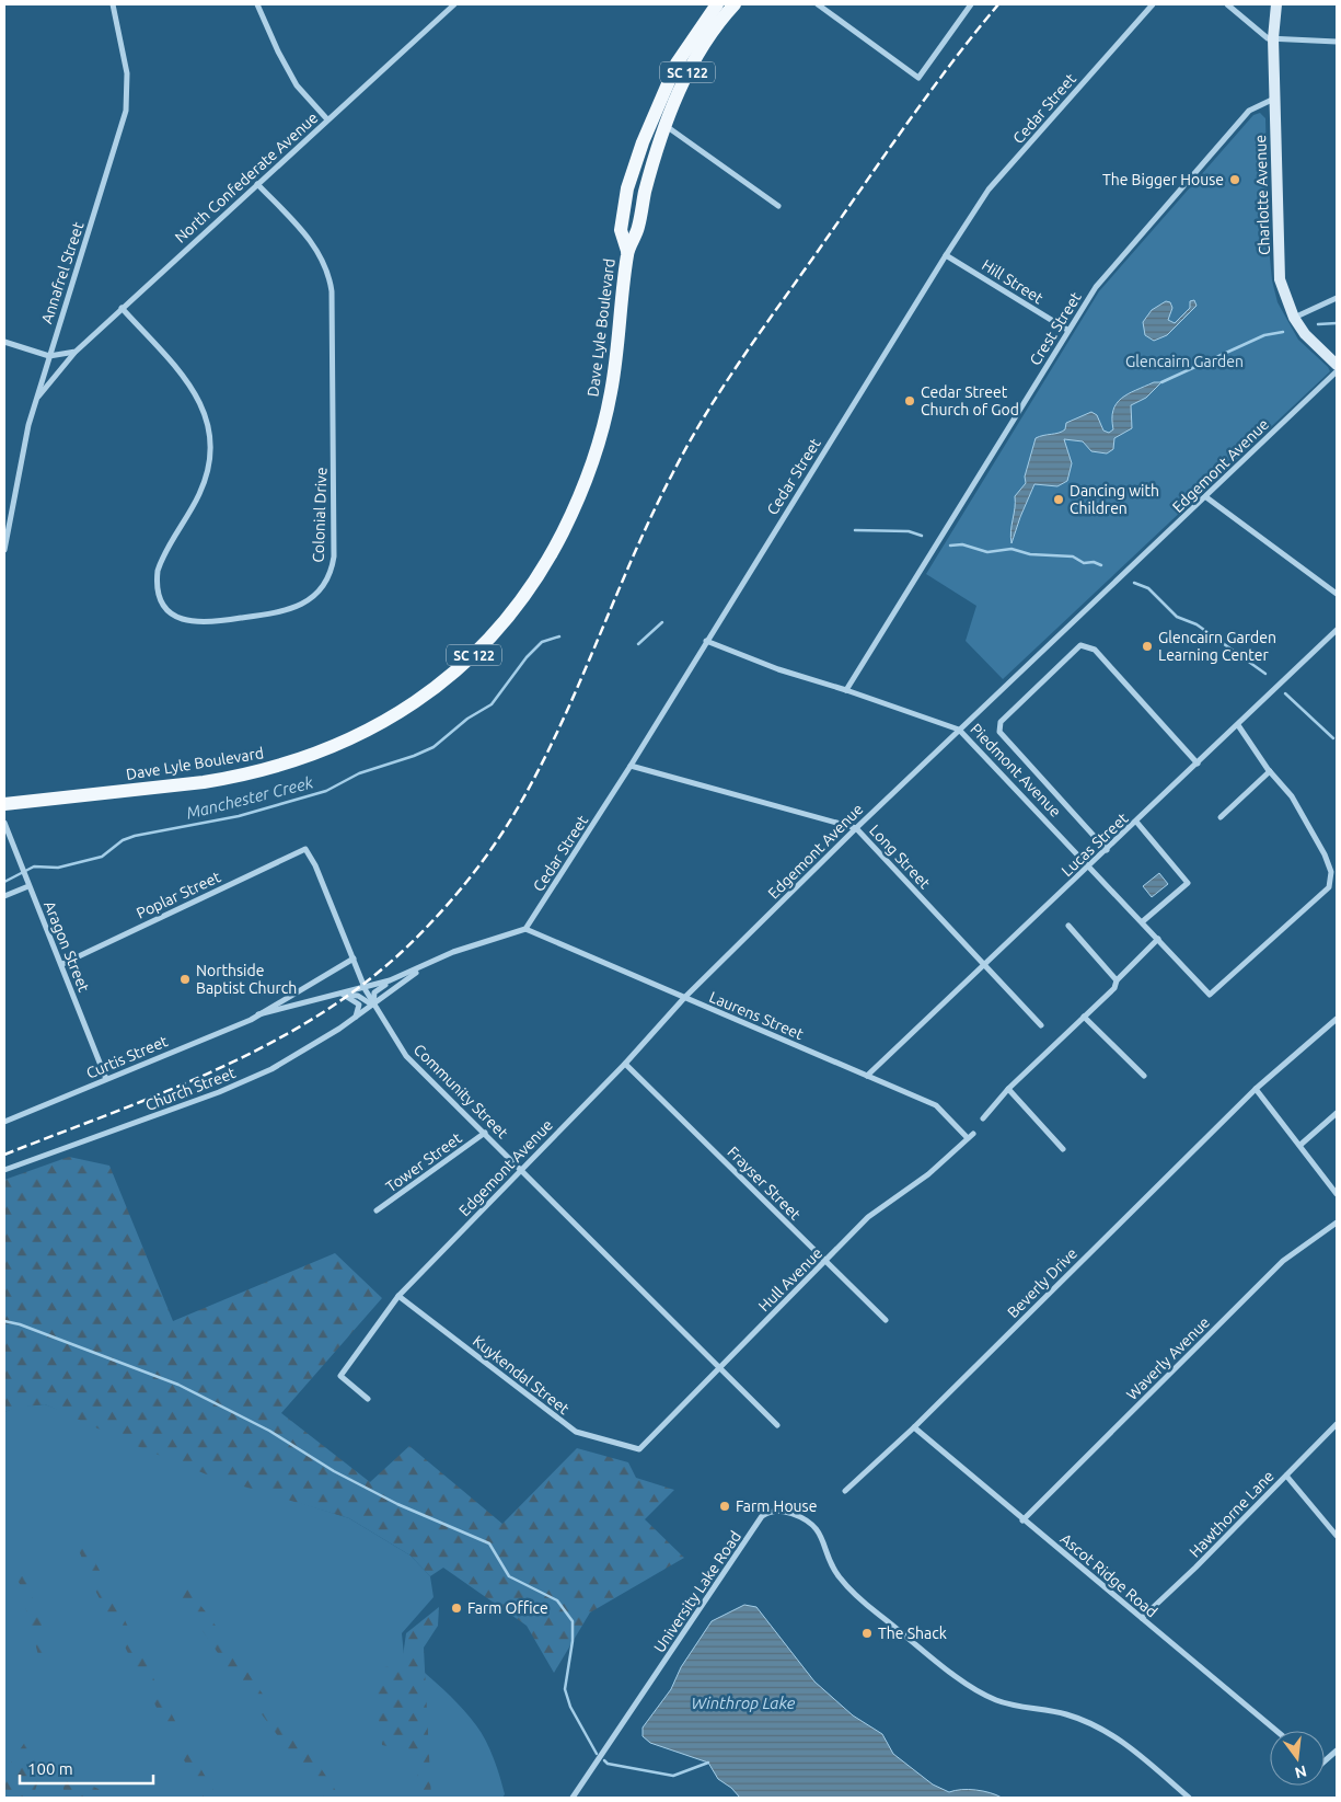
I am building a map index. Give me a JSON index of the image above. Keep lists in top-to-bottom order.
{
  "streets": {
    "main road": ["SC 122", "Dave Lyle Boulevard"],
    "street": [
      "Cedar Street",
      "North Confederate Avenue",
      "Charlotte Avenue",
      "Annafrel Street",
      "Hill Street",
      "Crest Street",
      "Edgemont Avenue",
      "Colonial Drive",
      "Piedmont Avenue",
      "Lucas Street",
      "Long Street",
      "Poplar Street",
      "Aragon Street",
      "Laurens Street",
      "Curtis Street",
      "Church Street",
      "Community Street",
      "Tower Street",
      "Frayser Street",
      "Hull Avenue",
      "Beverly Drive",
      "Waverly Avenue",
      "Kuykendal Street",
      "Hawthorne Lane",
      "Ascot Ridge Road",
      "University Lake Road"
    ]
  },
  "crossings": [
    ["Cedar Street", "Hill Street"],
    ["Cedar Street", "Piedmont Avenue"],
    ["Cedar Street", "Long Street"],
    ["Cedar Street", "Laurens Street"],
    ["Cedar Street", "Curtis Street"],
    ["North Confederate Avenue", "Annafrel Street"],
    ["North Confederate Avenue", "Colonial Drive"],
    ["Charlotte Avenue", "Crest Street"],
    ["Hill Street", "Crest Street"],
    ["Crest Street", "Piedmont Avenue"],
    ["Edgemont Avenue", "Piedmont Avenue"],
    ["Edgemont Avenue", "Long Street"],
    ["Edgemont Avenue", "Laurens Street"],
    ["Edgemont Avenue", "Community Street"],
    ["Edgemont Avenue", "Frayser Street"],
    ["Edgemont Avenue", "Kuykendal Street"],
    ["Piedmont Avenue", "Lucas Street"],
    ["Lucas Street", "Long Street"],
    ["Lucas Street", "Laurens Street"],
    ["Poplar Street", "Aragon Street"],
    ["Poplar Street", "Community Street"],
    ["Aragon Street", "Curtis Street"],
    ["Laurens Street", "Curtis Street"],
    ["Laurens Street", "Hull Avenue"],
    ["Curtis Street", "Church Street"],
    ["Curtis Street", "Community Street"],
    ["Church Street", "Community Street"],
    ["Community Street", "Tower Street"],
    ["Community Street", "Hull Avenue"],
    ["Frayser Street", "Hull Avenue"],
    ["Hull Avenue", "Kuykendal Street"],
    ["Beverly Drive", "Ascot Ridge Road"],
    ["Waverly Avenue", "Ascot Ridge Road"],
    ["Hawthorne Lane", "Ascot Ridge Road"]
  ],
  "water": ["Manchester Creek", "Winthrop Lake"],
  "parks": ["Glencairn Garden"],
  "places": [
    "The Bigger House",
    "Cedar Street Church of God",
    "Dancing with Children",
    "Glencairn Garden Learning Center",
    "Northside Baptist Church",
    "Farm House",
    "Farm Office",
    "The Shack"
  ],
  "scale_bar": "100 m",
  "north": "bottom"
}
